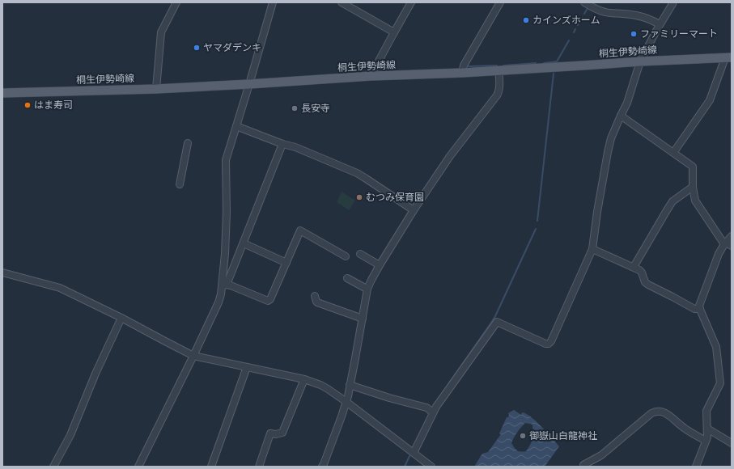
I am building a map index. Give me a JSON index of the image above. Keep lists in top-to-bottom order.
{
  "streets": {
    "main road": ["桐生伊勢崎線"]
  },
  "places": [
    "カインズホーム",
    "ファミリーマート",
    "ヤマダデンキ",
    "はま寿司",
    "長安寺",
    "むつみ保育園",
    "御嶽山白龍神社"
  ]
}
